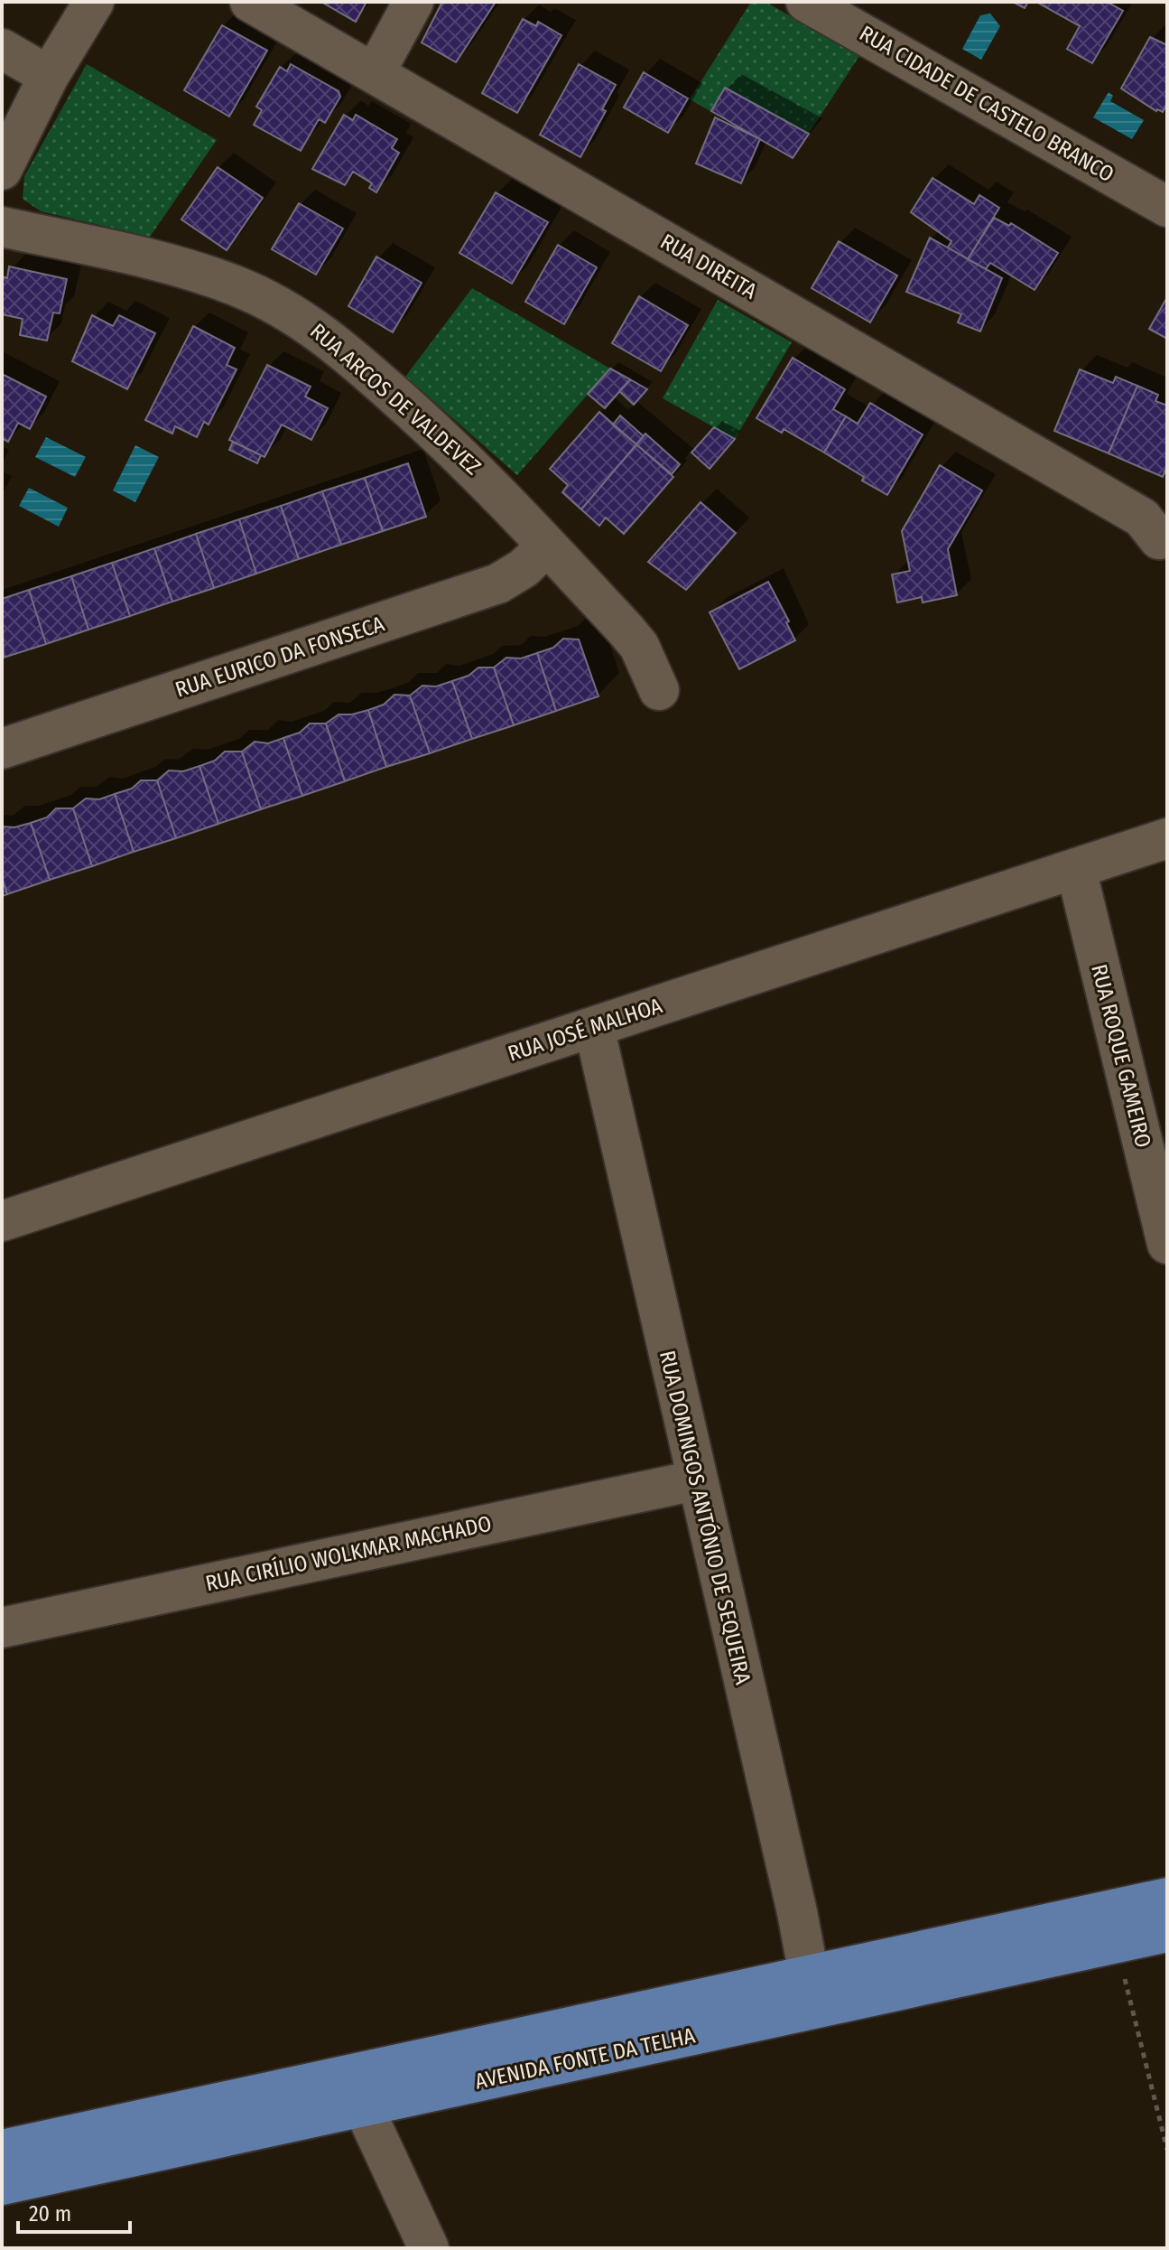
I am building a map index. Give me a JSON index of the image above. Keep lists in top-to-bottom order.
{
  "streets": {
    "main road": ["AVENIDA FONTE DA TELHA"],
    "street": [
      "RUA CIDADE DE CASTELO BRANCO",
      "RUA DIREITA",
      "RUA ARCOS DE VALDEVEZ",
      "RUA EURICO DA FONSECA",
      "RUA JOSÉ MALHOA",
      "RUA ROQUE GAMEIRO",
      "RUA DOMINGOS ANTÓNIO DE SEQUEIRA",
      "RUA CIRÍLIO WOLKMAR MACHADO"
    ]
  },
  "crossings": [
    ["RUA ARCOS DE VALDEVEZ", "RUA EURICO DA FONSECA"],
    ["RUA JOSÉ MALHOA", "RUA ROQUE GAMEIRO"],
    ["RUA JOSÉ MALHOA", "RUA DOMINGOS ANTÓNIO DE SEQUEIRA"],
    ["RUA DOMINGOS ANTÓNIO DE SEQUEIRA", "RUA CIRÍLIO WOLKMAR MACHADO"],
    ["RUA DOMINGOS ANTÓNIO DE SEQUEIRA", "AVENIDA FONTE DA TELHA"]
  ],
  "scale_bar": "20 m"
}
